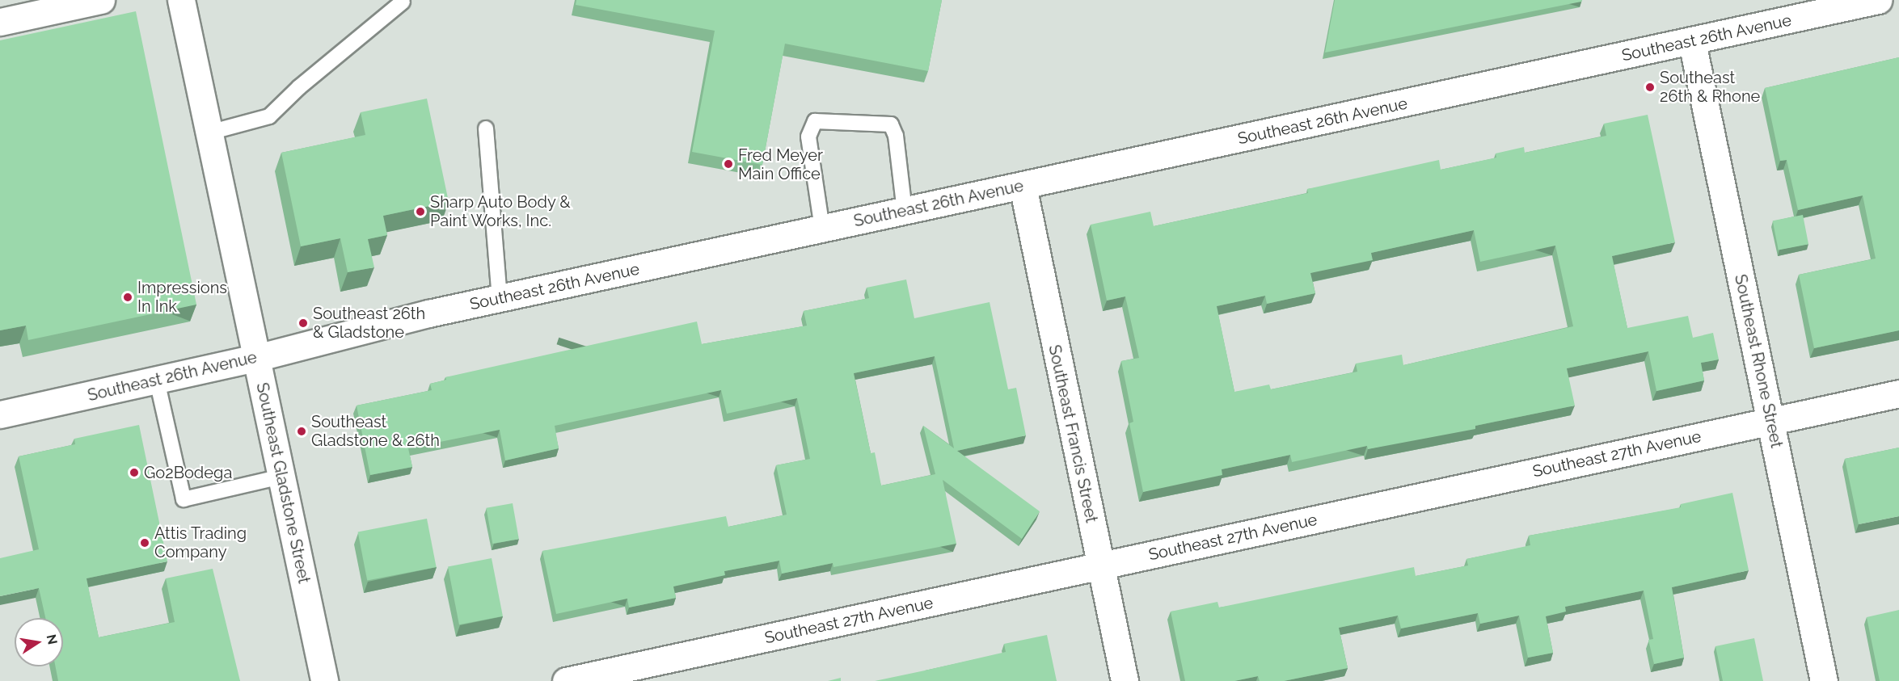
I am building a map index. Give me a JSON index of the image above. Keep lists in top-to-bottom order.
{
  "streets": {
    "street": [
      "Southeast 26th Avenue",
      "Southeast Rhone Street",
      "Southeast Francis Street",
      "Southeast 27th Avenue",
      "Southeast Gladstone Street"
    ]
  },
  "crossings": [
    ["Southeast 26th Avenue", "Southeast Rhone Street"],
    ["Southeast 26th Avenue", "Southeast Francis Street"],
    ["Southeast 26th Avenue", "Southeast Gladstone Street"],
    ["Southeast Rhone Street", "Southeast 27th Avenue"],
    ["Southeast Francis Street", "Southeast 27th Avenue"]
  ],
  "places": [
    "Southeast 26th & Rhone",
    "Fred Meyer Main Office",
    "Sharp Auto Body & Paint Works, Inc.",
    "Impressions In Ink",
    "Southeast 26th & Gladstone",
    "Southeast Gladstone & 26th",
    "Go2Bodega",
    "Attis Trading Company"
  ],
  "north": "right"
}
